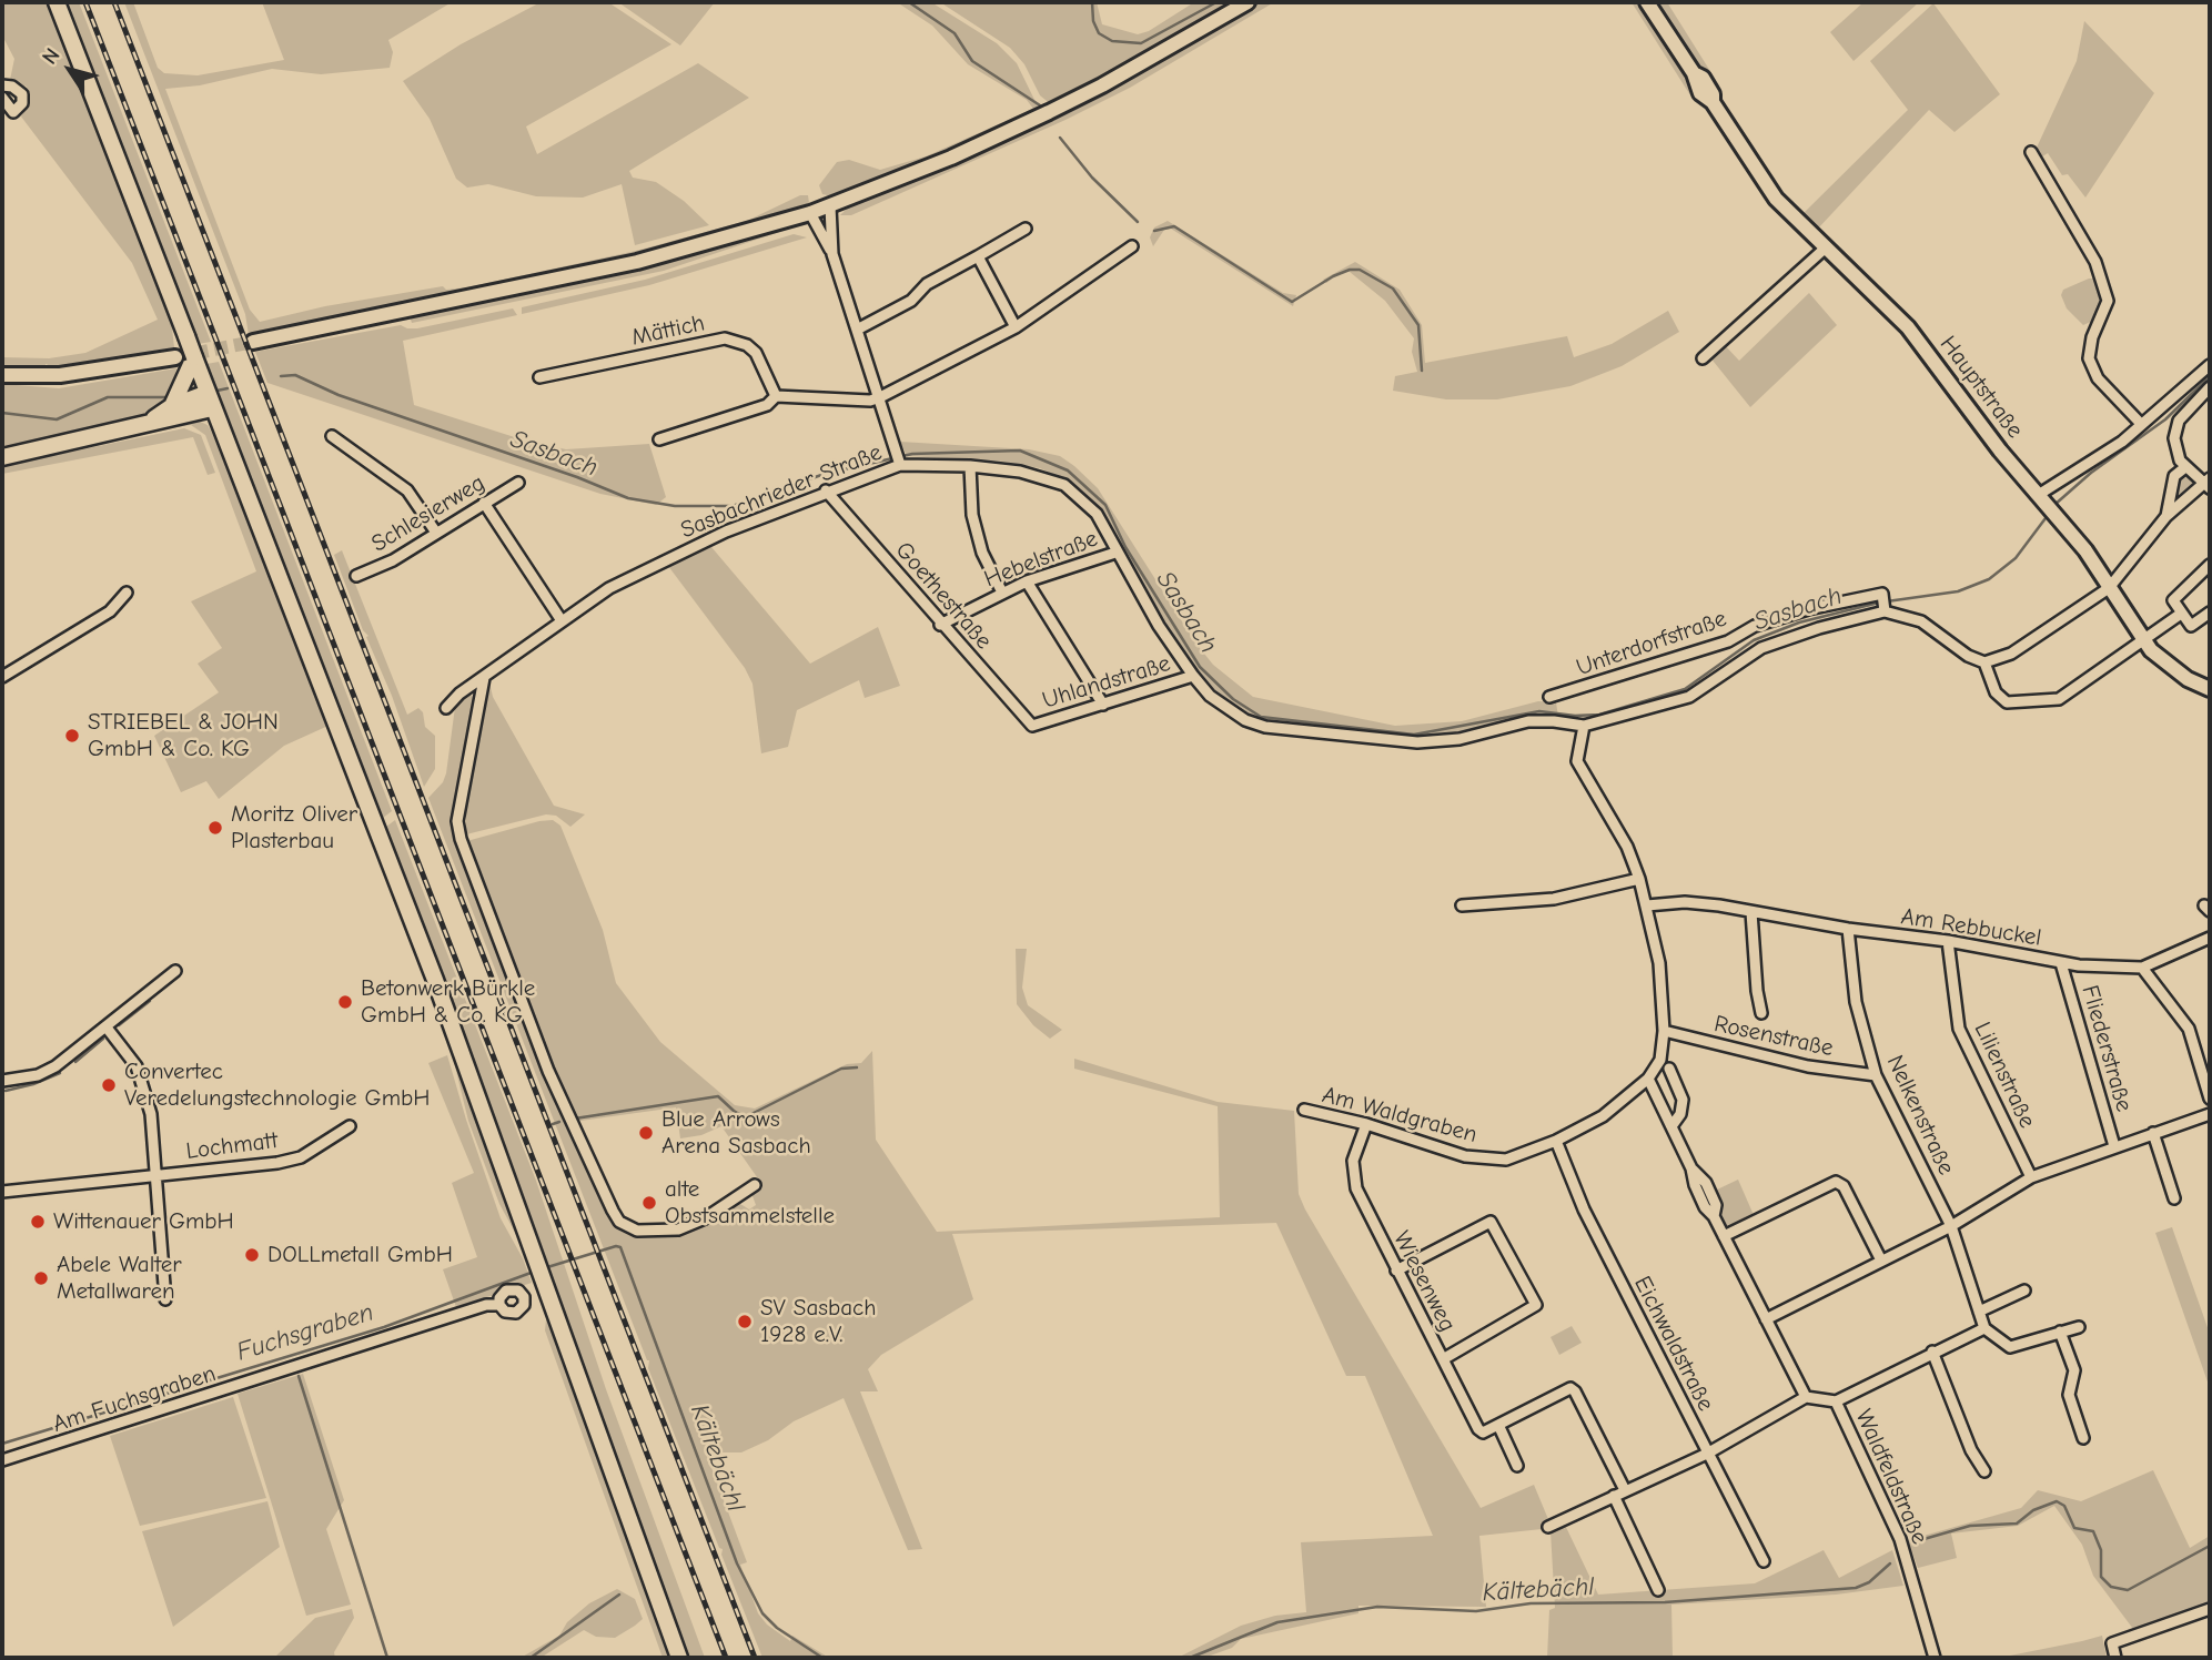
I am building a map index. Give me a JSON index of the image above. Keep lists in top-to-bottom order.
{
  "streets": {
    "street": [
      "Mättich",
      "Hauptstraße",
      "Sasbachrieder Straße",
      "Schlesierweg",
      "Hebelstraße",
      "Goethestraße",
      "Unterdorfstraße",
      "Uhlandstraße",
      "Am Rebbuckel",
      "Rosenstraße",
      "Fliederstraße",
      "Lilienstraße",
      "Am Waldgraben",
      "Nelkenstraße",
      "Lochmatt",
      "Wiesenweg",
      "Eichwaldstraße",
      "Am Fuchsgraben",
      "Waldfeldstraße"
    ]
  },
  "crossings": [
    ["Sasbachrieder Straße", "Hebelstraße"],
    ["Sasbachrieder Straße", "Goethestraße"],
    ["Sasbachrieder Straße", "Unterdorfstraße"],
    ["Sasbachrieder Straße", "Uhlandstraße"],
    ["Hebelstraße", "Goethestraße"],
    ["Goethestraße", "Uhlandstraße"],
    ["Am Rebbuckel", "Fliederstraße"],
    ["Am Rebbuckel", "Lilienstraße"],
    ["Am Rebbuckel", "Nelkenstraße"],
    ["Rosenstraße", "Nelkenstraße"],
    ["Am Waldgraben", "Wiesenweg"],
    ["Am Waldgraben", "Eichwaldstraße"]
  ],
  "water": ["Sasbach", "Fuchsgraben", "Kältebächl"],
  "places": [
    "STRIEBEL & JOHN GmbH & Co. KG",
    "Moritz Oliver Plasterbau",
    "Betonwerk Bürkle GmbH & Co. KG",
    "Convertec Veredelungstechnologie GmbH",
    "Blue Arrows Arena Sasbach",
    "alte Obstsammelstelle",
    "Wittenauer GmbH",
    "DOLLmetall GmbH",
    "Abele Walter Metallwaren",
    "SV Sasbach 1928 e.V."
  ],
  "north": "top left"
}
